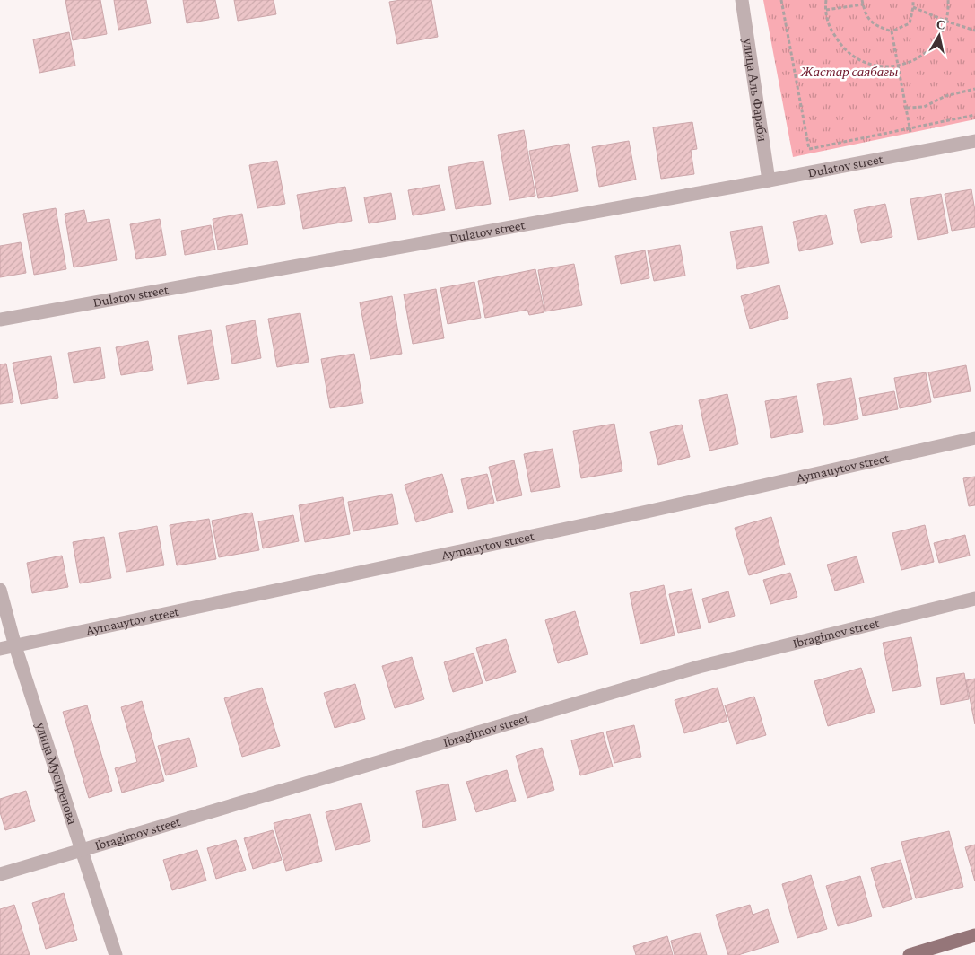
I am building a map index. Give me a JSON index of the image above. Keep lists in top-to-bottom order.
{
  "streets": {
    "street": [
      "улица Аль Фараби",
      "Dulatov street",
      "Aymauytov street",
      "Ibragimov street",
      "улица Мусирепова"
    ]
  },
  "crossings": [
    ["улица Аль Фараби", "Dulatov street"],
    ["Aymauytov street", "улица Мусирепова"],
    ["Ibragimov street", "улица Мусирепова"]
  ],
  "parks": ["Жастар саябағы"],
  "north": "top"
}
